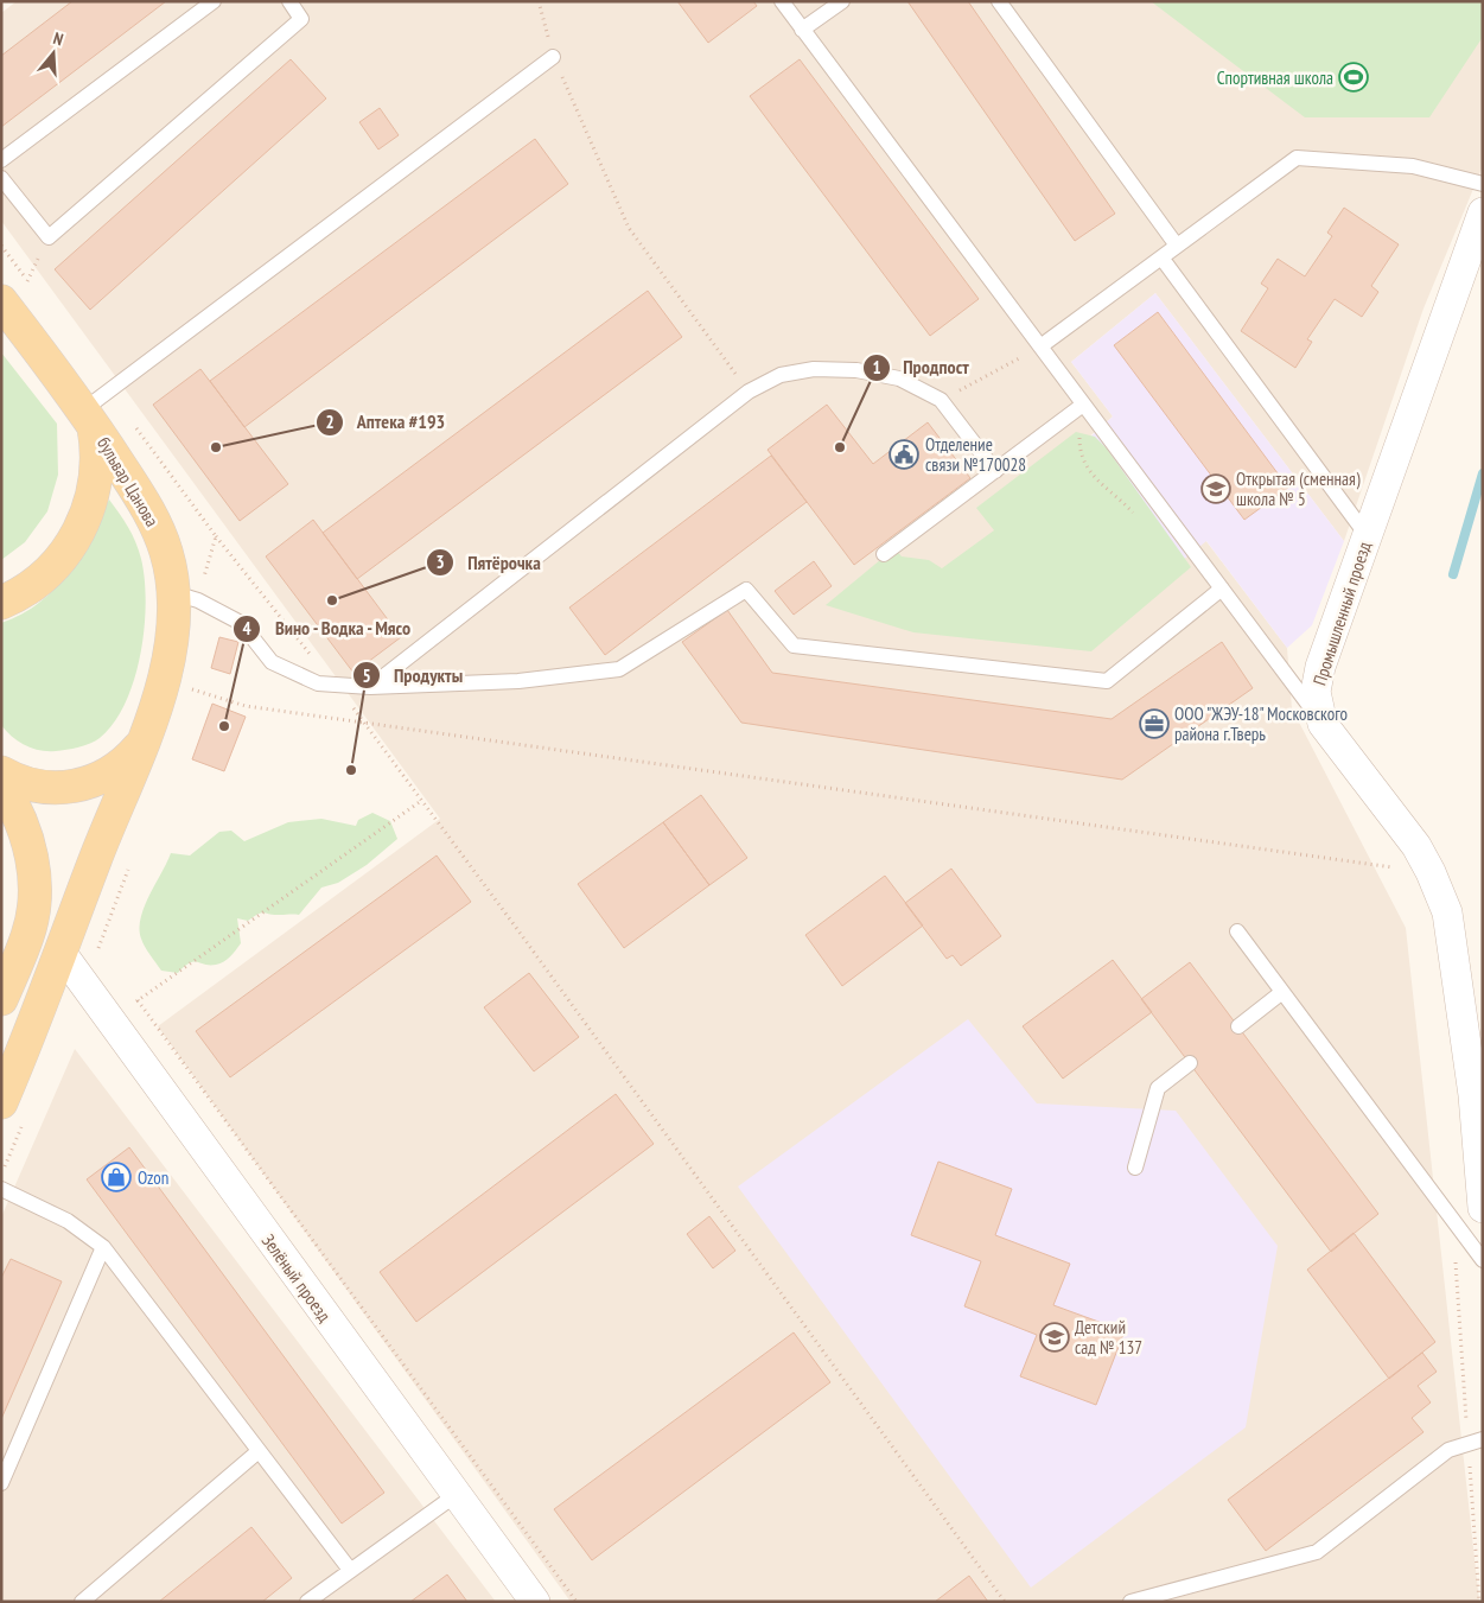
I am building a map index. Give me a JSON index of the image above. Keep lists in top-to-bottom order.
{
  "streets": {
    "main road": ["бульвар Цанова"],
    "street": ["Промышленный проезд", "Зелёный проезд"]
  },
  "crossings": [
    ["бульвар Цанова", "Зелёный проезд"]
  ],
  "places": {
    "sports": ["Спортивная школа"],
    "other": [
      "Аптека #193",
      "Продпост",
      "Пятёрочка",
      "Вино - Водка - Мясо",
      "Продукты"
    ],
    "public building": ["Отделение связи №170028"],
    "school or university": ["Открытая (сменная) школа № 5", "Детский сад № 137"],
    "office": ["ООО \"ЖЭУ-18\" Московского района г.Тверь"],
    "shop": ["Ozon"]
  },
  "north": "top"
}
